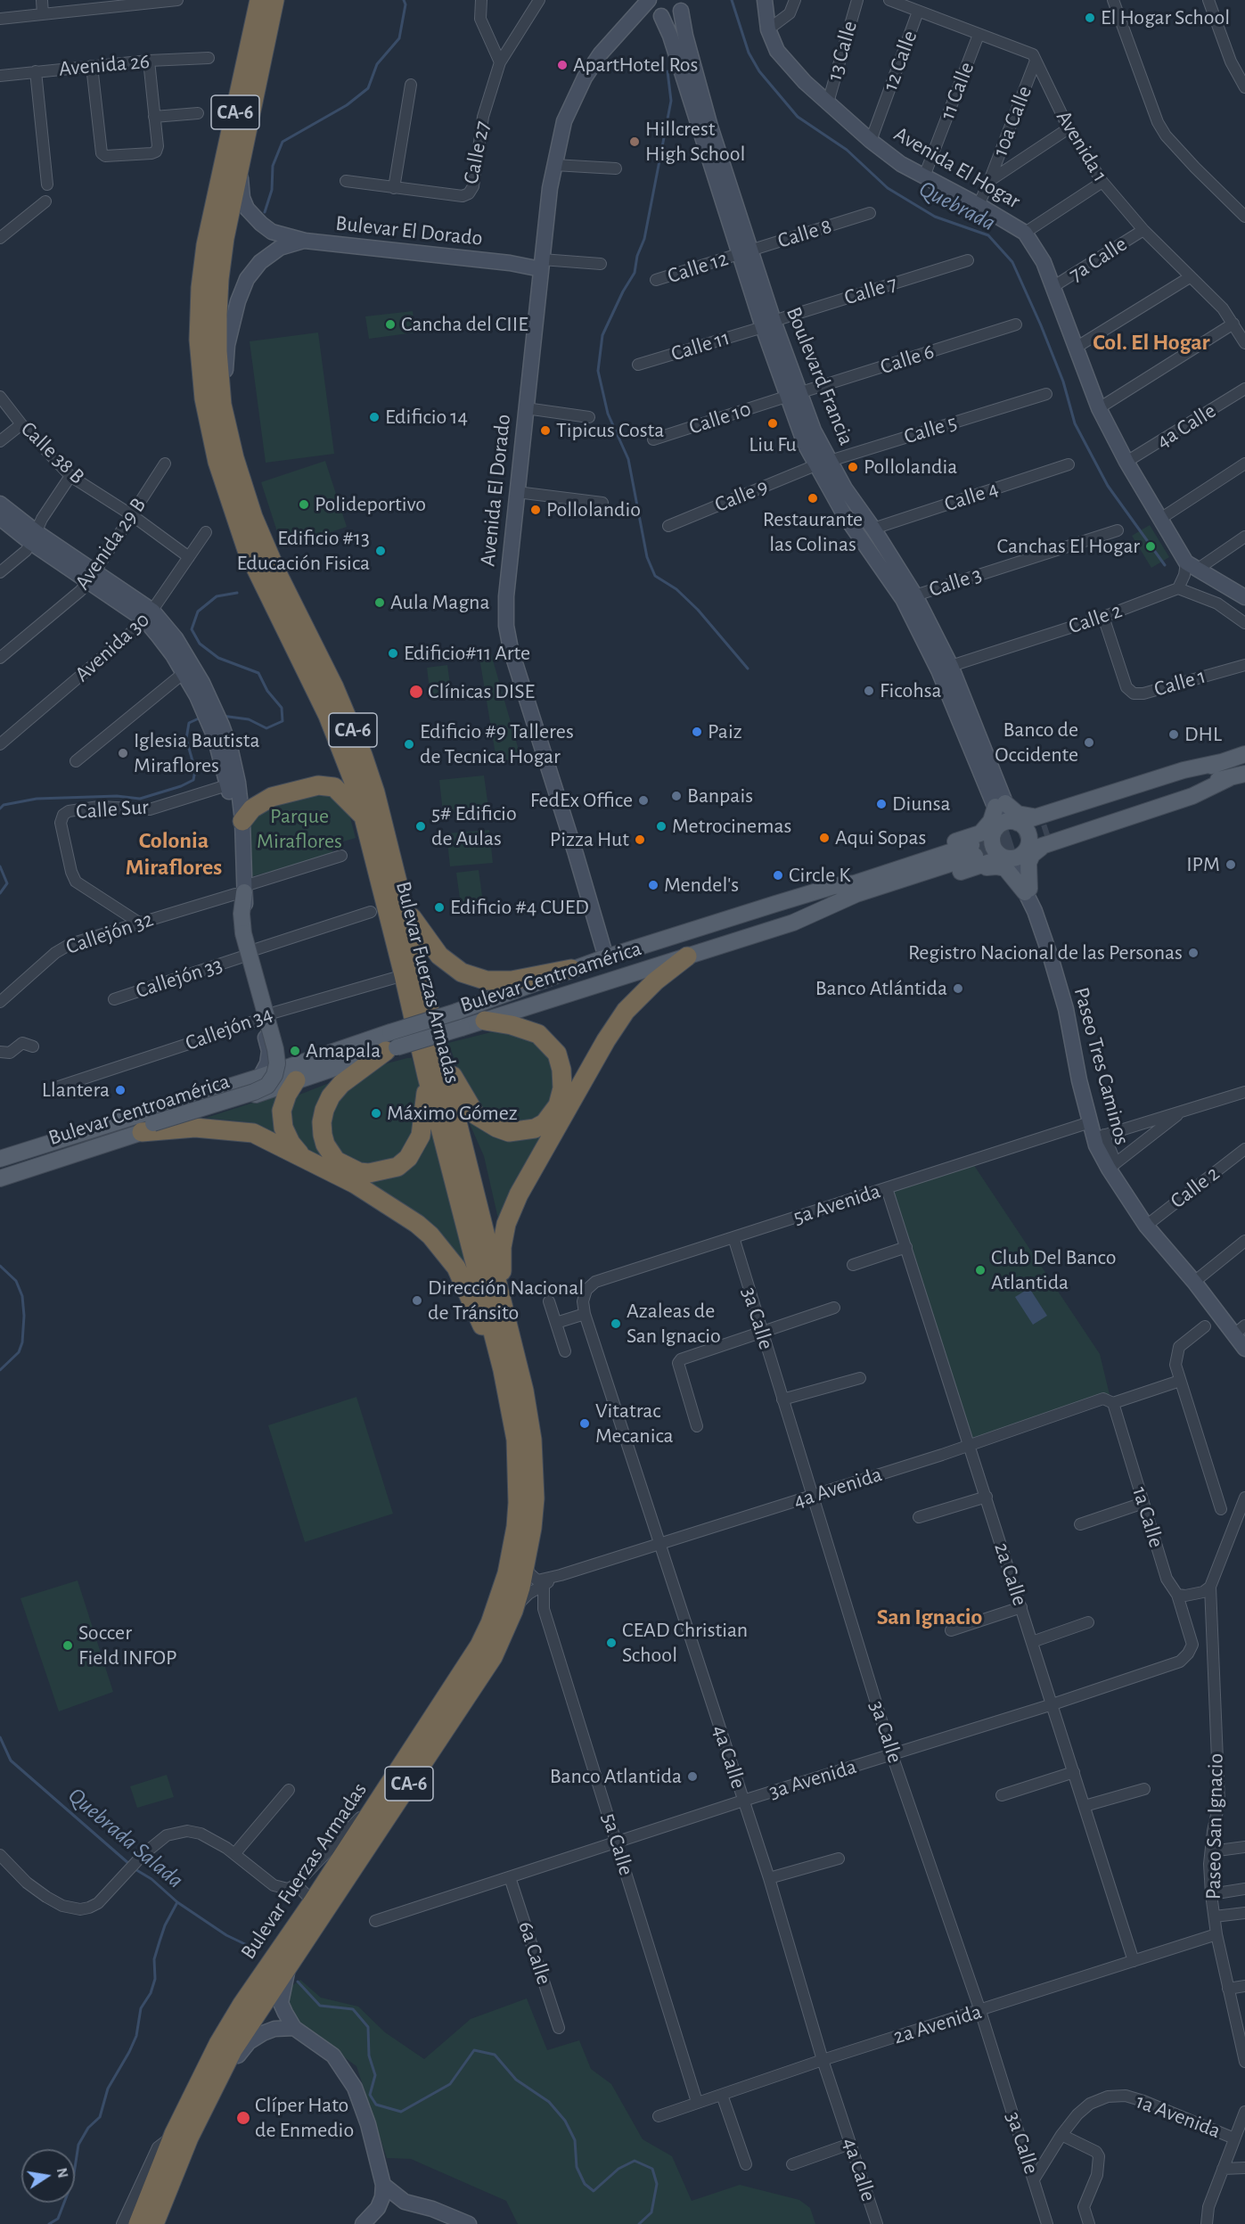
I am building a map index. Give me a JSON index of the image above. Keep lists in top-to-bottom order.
{
  "streets": {
    "highway": ["CA-6", "Bulevar Fuerzas Armadas"],
    "main road": ["Bulevar Centroamérica"],
    "street": [
      "13 Calle",
      "12 Calle",
      "Avenida 26",
      "11 Calle",
      "10a Calle",
      "Avenida 1",
      "Calle 27",
      "Avenida El Hogar",
      "Bulevar El Dorado",
      "Calle 8",
      "7a Calle",
      "Calle 12",
      "Calle 7",
      "Calle 11",
      "Calle 6",
      "Boulevard Francia",
      "Calle 10",
      "4a Calle",
      "Calle 5",
      "Calle 38 B",
      "Avenida El Dorado",
      "Calle 9",
      "Calle 4",
      "Avenida 29 B",
      "Calle 3",
      "Calle 2",
      "Avenida 30",
      "Calle 1",
      "Calle Sur",
      "Callejón 32",
      "Callejón 33",
      "Callejón 34",
      "Paseo Tres Caminos",
      "5a Avenida",
      "3a Calle",
      "4a Avenida",
      "1a Calle",
      "2a Calle",
      "3a Avenida",
      "Paseo San Ignacio",
      "5a Calle",
      "6a Calle",
      "2a Avenida",
      "1a Avenida"
    ]
  },
  "crossings": [
    ["13 Calle", "Avenida El Hogar"],
    ["12 Calle", "Avenida El Hogar"],
    ["11 Calle", "Avenida El Hogar"],
    ["10a Calle", "Avenida 1"],
    ["10a Calle", "Avenida El Hogar"],
    ["Avenida 1", "7a Calle"],
    ["Avenida El Hogar", "7a Calle"],
    ["Avenida El Hogar", "4a Calle"],
    ["Bulevar El Dorado", "Avenida El Dorado"],
    ["Bulevar El Dorado", "Bulevar Fuerzas Armadas"],
    ["Calle 8", "Calle 12"],
    ["Calle 8", "Boulevard Francia"],
    ["Calle 12", "Boulevard Francia"],
    ["Calle 7", "Calle 11"],
    ["Calle 7", "Boulevard Francia"],
    ["Calle 11", "Boulevard Francia"],
    ["Calle 6", "Boulevard Francia"],
    ["Calle 6", "Calle 10"],
    ["Boulevard Francia", "Calle 10"],
    ["Boulevard Francia", "Calle 5"],
    ["Boulevard Francia", "Avenida El Dorado"],
    ["Boulevard Francia", "Calle 9"],
    ["Boulevard Francia", "Calle 4"],
    ["Boulevard Francia", "Calle 3"],
    ["Boulevard Francia", "Calle 2"],
    ["Boulevard Francia", "Bulevar Centroamérica"],
    ["4a Calle", "5a Avenida"],
    ["4a Calle", "4a Avenida"],
    ["4a Calle", "3a Avenida"],
    ["4a Calle", "2a Avenida"],
    ["Calle 5", "Calle 9"],
    ["Calle 38 B", "Avenida 29 B"],
    ["Calle 38 B", "Avenida 30"],
    ["Avenida El Dorado", "Bulevar Centroamérica"],
    ["Calle 2", "Calle 1"],
    ["Calle 2", "Paseo Tres Caminos"],
    ["Calle Sur", "Callejón 32"],
    ["Bulevar Centroamérica", "Paseo Tres Caminos"],
    ["Bulevar Fuerzas Armadas", "Callejón 34"],
    ["Bulevar Fuerzas Armadas", "4a Avenida"],
    ["Paseo Tres Caminos", "5a Avenida"],
    ["5a Avenida", "3a Calle"],
    ["5a Avenida", "2a Calle"],
    ["3a Calle", "4a Avenida"],
    ["3a Calle", "3a Avenida"],
    ["3a Calle", "2a Avenida"],
    ["3a Calle", "1a Avenida"],
    ["4a Avenida", "1a Calle"],
    ["4a Avenida", "2a Calle"],
    ["4a Avenida", "5a Calle"],
    ["1a Calle", "3a Avenida"],
    ["2a Calle", "3a Avenida"],
    ["2a Calle", "2a Avenida"],
    ["3a Avenida", "5a Calle"],
    ["3a Avenida", "6a Calle"],
    ["Paseo San Ignacio", "2a Avenida"],
    ["5a Calle", "2a Avenida"]
  ],
  "districts": ["Col. El Hogar", "Colonia Miraflores", "San Ignacio"],
  "water": ["Quebrada", "Quebrada Salada"],
  "parks": ["Parque Miraflores"],
  "places": [
    "El Hogar School",
    "ApartHotel Ros",
    "Hillcrest High School",
    "Cancha del CIIE",
    "Edificio 14",
    "Liu Fu",
    "Tipicus Costa",
    "Pollolandia",
    "Restaurante las Colinas",
    "Polideportivo",
    "Pollolandio",
    "Canchas El Hogar",
    "Edificio #13 Educación Fisica",
    "Aula Magna",
    "Edificio#11 Arte",
    "Ficohsa",
    "Clínicas DISE",
    "Paiz",
    "DHL",
    "Banco de Occidente",
    "Edificio #9 Talleres de Tecnica Hogar",
    "Iglesia Bautista Miraflores",
    "Banpais",
    "FedEx Office",
    "Diunsa",
    "5# Edificio de Aulas",
    "Metrocinemas",
    "Aqui Sopas",
    "Pizza Hut",
    "IPM",
    "Circle K",
    "Mendel's",
    "Edificio #4 CUED",
    "Registro Nacional de las Personas",
    "Banco Atlántida",
    "Amapala",
    "Llantera",
    "Máximo Gómez",
    "Club Del Banco Atlantida",
    "Dirección Nacional de Tránsito",
    "Azaleas de San Ignacio",
    "Vitatrac Mecanica",
    "CEAD Christian School",
    "Soccer Field INFOP",
    "Banco Atlantida",
    "Clíper Hato de Enmedio"
  ],
  "north": "right"
}
